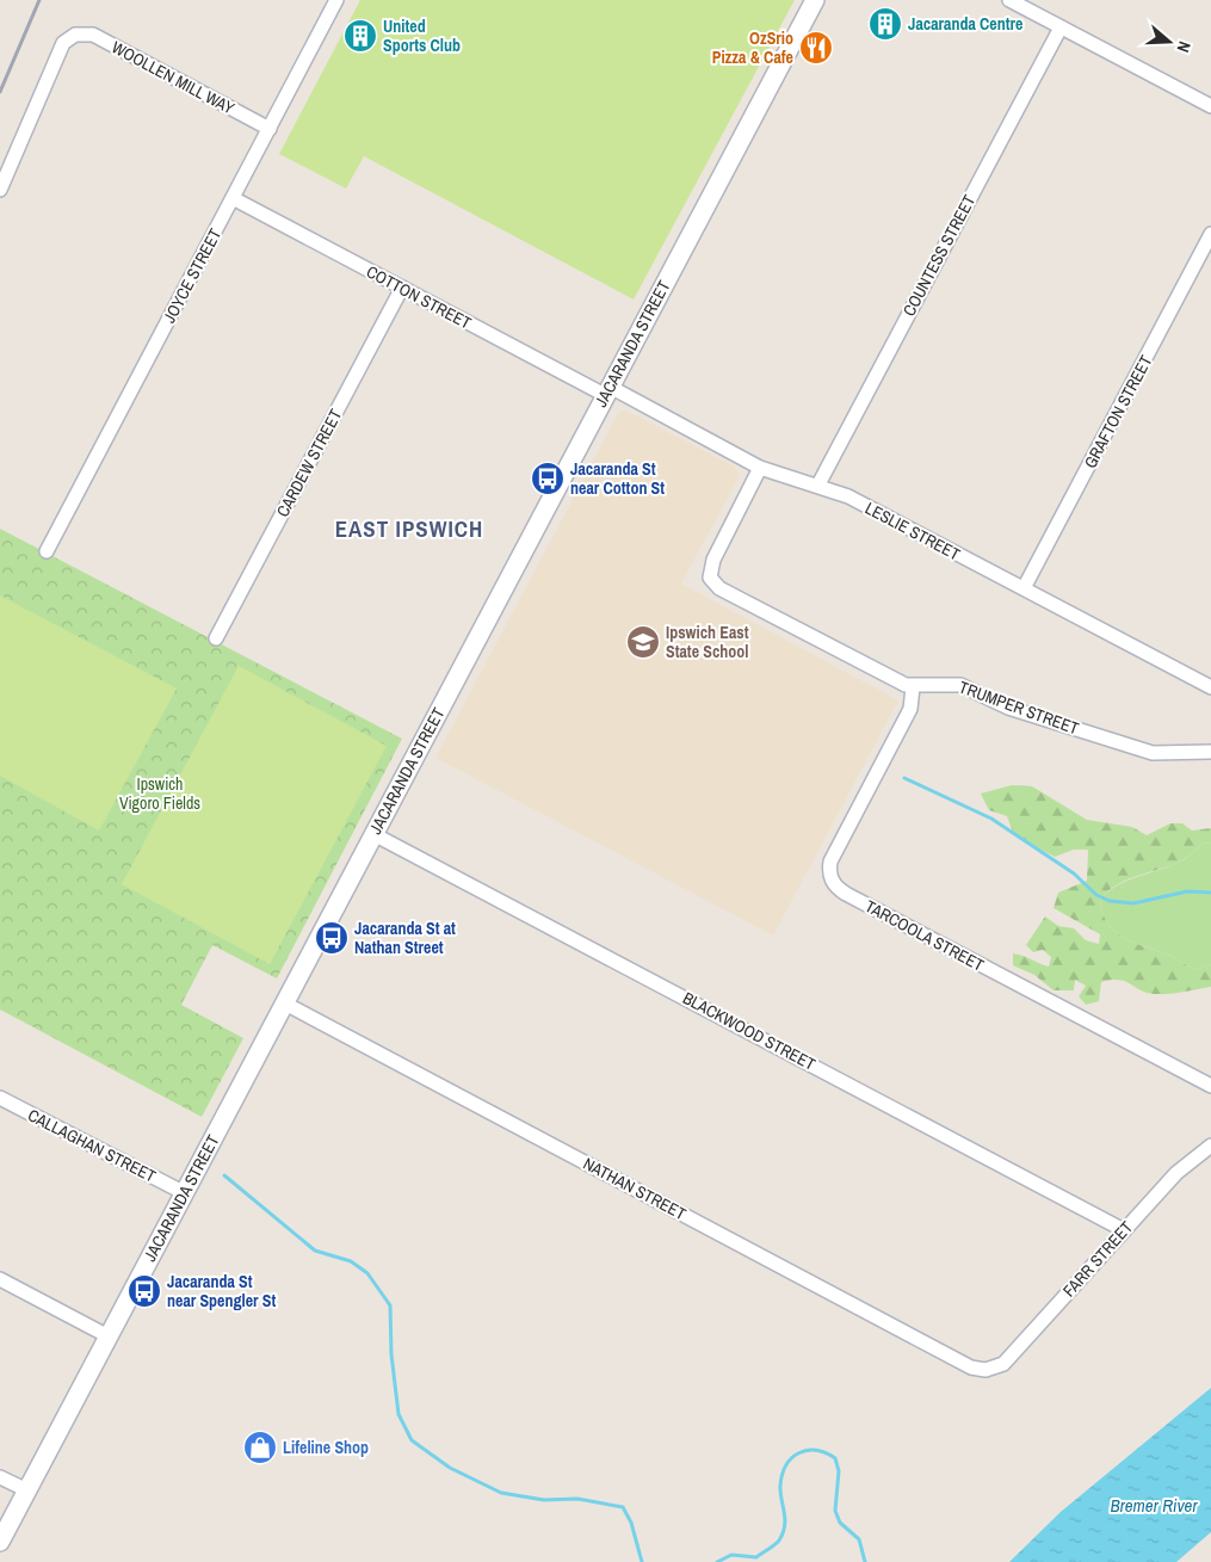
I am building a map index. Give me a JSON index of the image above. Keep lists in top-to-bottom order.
{
  "streets": {
    "street": [
      "WOOLLEN MILL WAY",
      "COUNTESS STREET",
      "JOYCE STREET",
      "COTTON STREET",
      "JACARANDA STREET",
      "GRAFTON STREET",
      "CARDEW STREET",
      "LESLIE STREET",
      "TRUMPER STREET",
      "TARCOOLA STREET",
      "BLACKWOOD STREET",
      "CALLAGHAN STREET",
      "NATHAN STREET",
      "FARR STREET"
    ]
  },
  "crossings": [
    ["WOOLLEN MILL WAY", "JOYCE STREET"],
    ["COUNTESS STREET", "LESLIE STREET"],
    ["JOYCE STREET", "COTTON STREET"],
    ["COTTON STREET", "JACARANDA STREET"],
    ["COTTON STREET", "CARDEW STREET"],
    ["COTTON STREET", "LESLIE STREET"],
    ["JACARANDA STREET", "LESLIE STREET"],
    ["JACARANDA STREET", "BLACKWOOD STREET"],
    ["JACARANDA STREET", "CALLAGHAN STREET"],
    ["JACARANDA STREET", "NATHAN STREET"],
    ["GRAFTON STREET", "LESLIE STREET"],
    ["LESLIE STREET", "TRUMPER STREET"],
    ["TRUMPER STREET", "TARCOOLA STREET"],
    ["BLACKWOOD STREET", "FARR STREET"],
    ["NATHAN STREET", "FARR STREET"]
  ],
  "districts": ["EAST IPSWICH"],
  "water": ["Bremer River"],
  "parks": ["Ipswich Vigoro Fields"],
  "places": {
    "building": ["Jacaranda Centre", "United Sports Club"],
    "restaurant": ["OzSrio Pizza & Cafe"],
    "bus stop": ["Jacaranda St near Cotton St", "Jacaranda St at Nathan Street", "Jacaranda St near Spengler St"],
    "school or university": ["Ipswich East State School"],
    "shop": ["Lifeline Shop"]
  },
  "north": "right"
}
